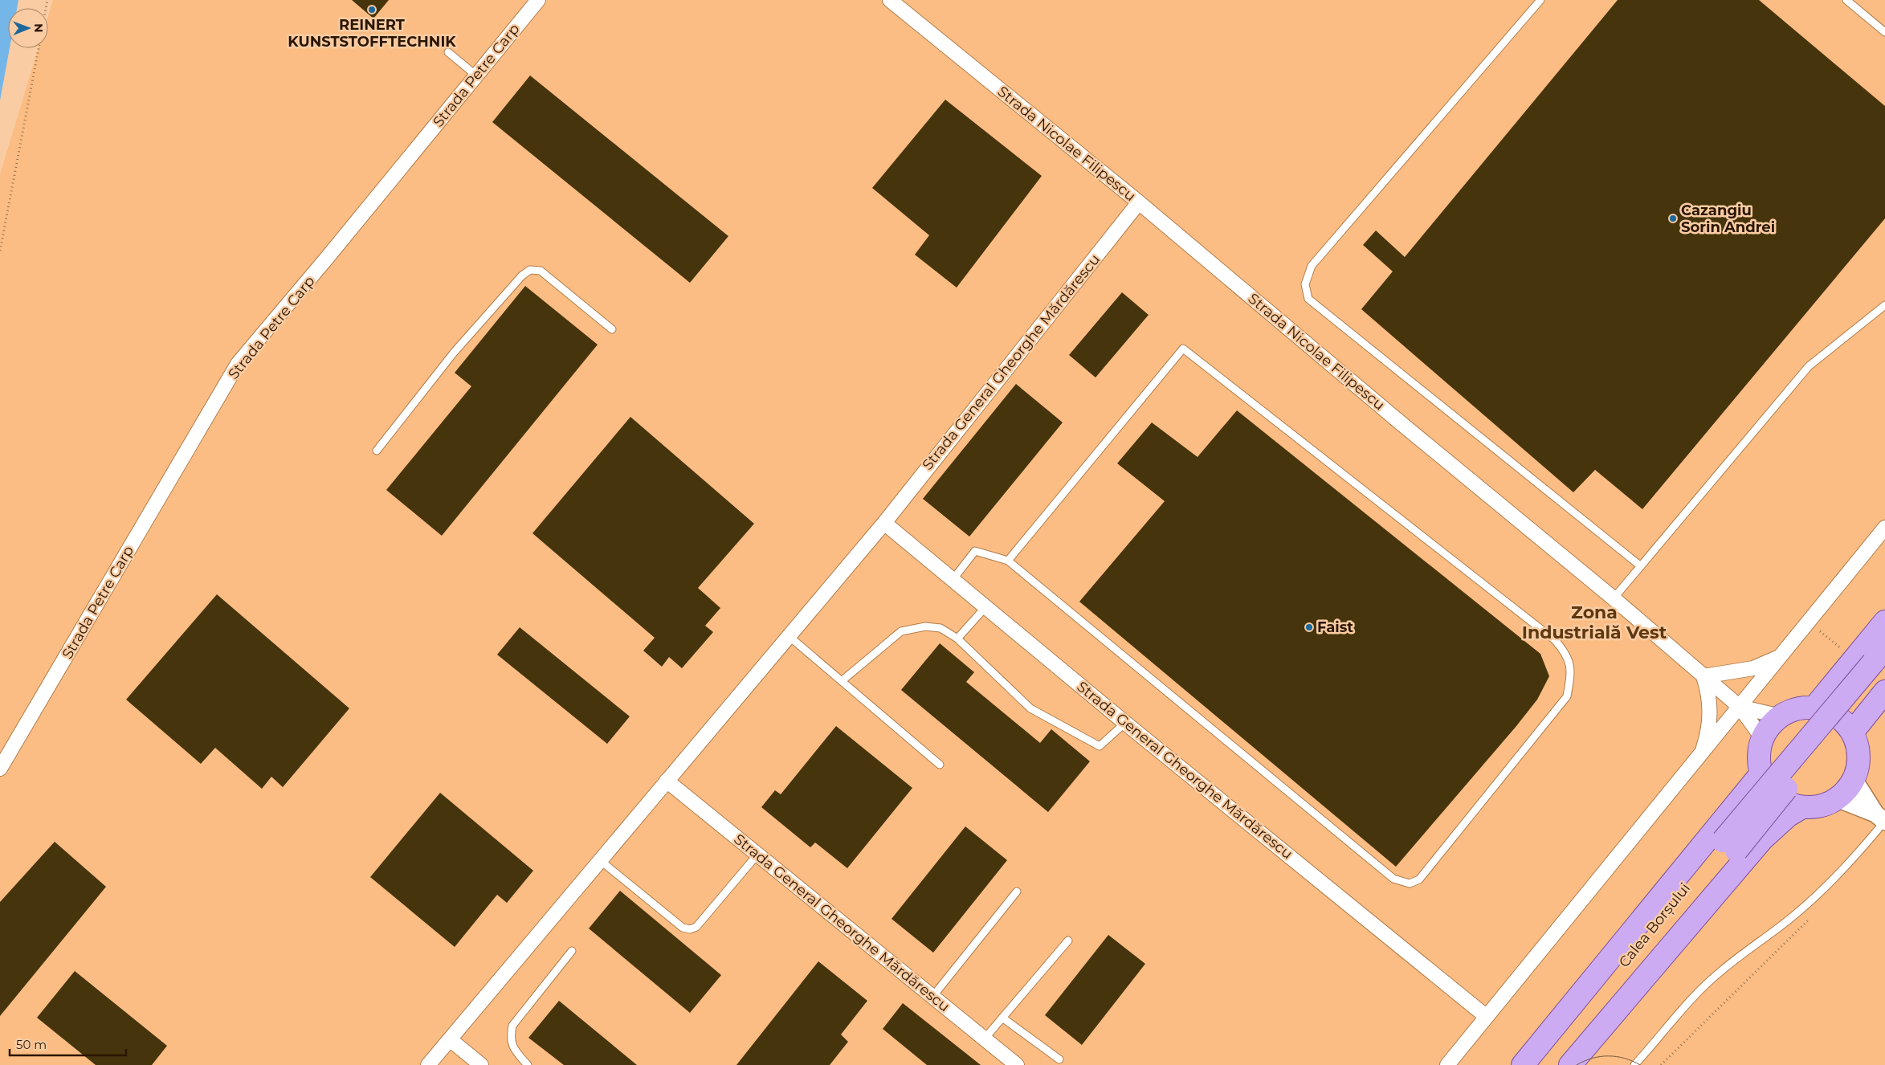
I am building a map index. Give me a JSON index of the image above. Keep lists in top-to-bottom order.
{
  "streets": {
    "main road": ["Calea Borșului"],
    "street": ["Strada Petre Carp", "Strada Nicolae Filipescu", "Strada General Gheorghe Mărdărescu"]
  },
  "crossings": [
    ["Strada Nicolae Filipescu", "Strada General Gheorghe Mărdărescu"]
  ],
  "districts": ["Zona Industrială Vest"],
  "places": ["REINERT KUNSTSTOFFTECHNIK", "Cazangiu Sorin Andrei", "Faist"],
  "scale_bar": "50 m",
  "north": "right"
}
